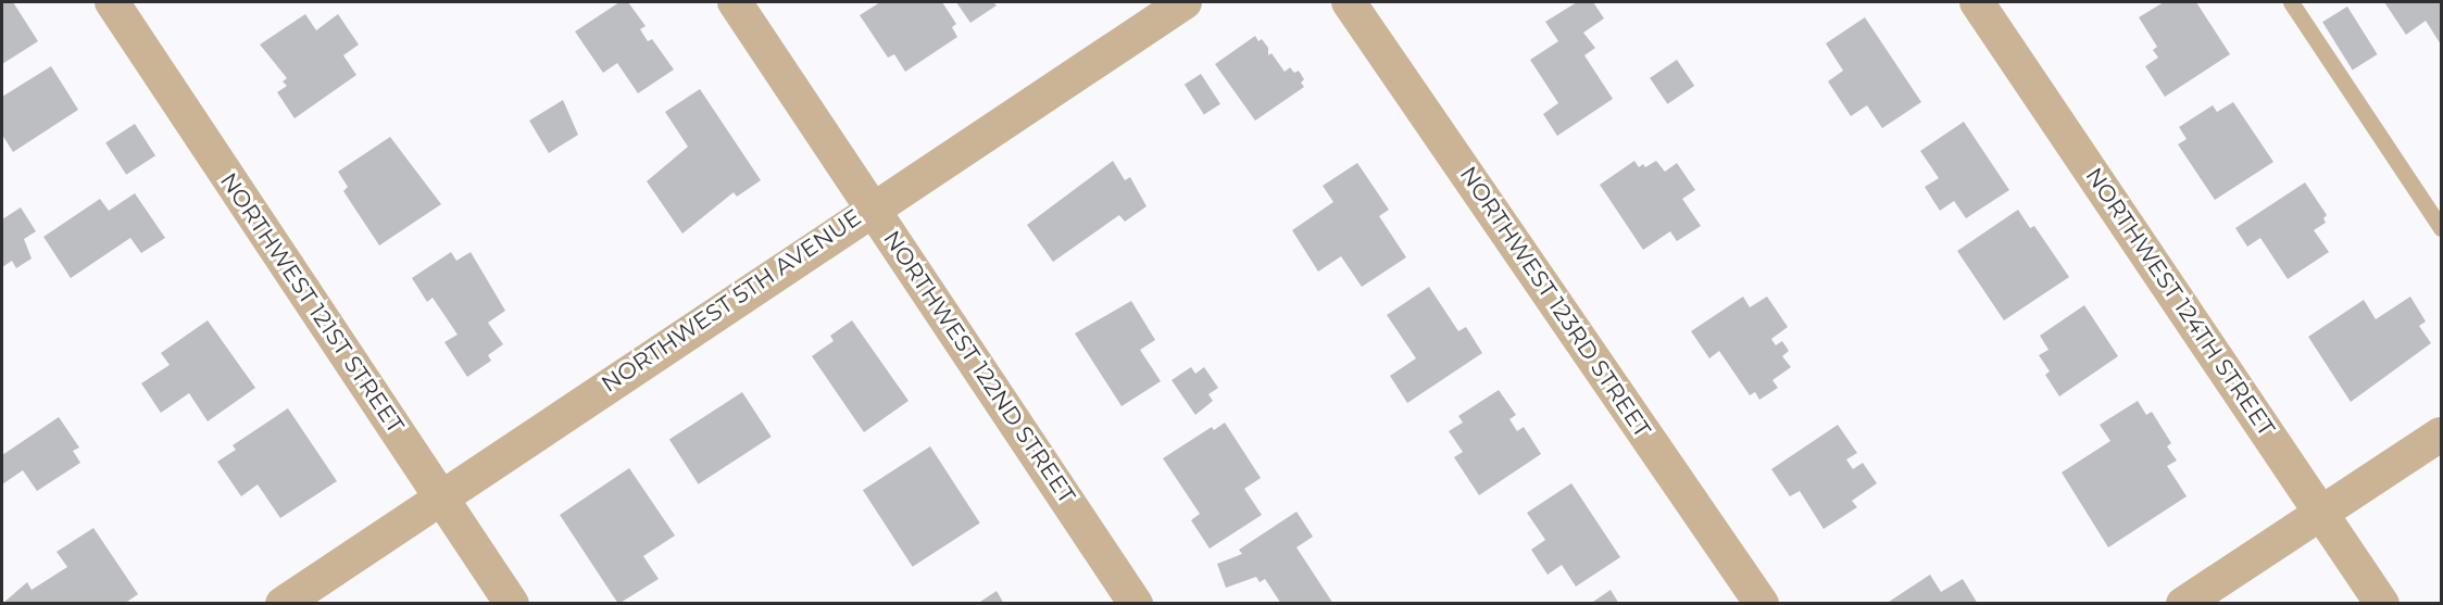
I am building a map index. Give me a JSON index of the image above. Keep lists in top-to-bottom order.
{
  "streets": {
    "street": [
      "NORTHWEST 5TH AVENUE",
      "NORTHWEST 123RD STREET",
      "NORTHWEST 124TH STREET",
      "NORTHWEST 121ST STREET",
      "NORTHWEST 122ND STREET"
    ]
  },
  "crossings": [
    ["NORTHWEST 5TH AVENUE", "NORTHWEST 121ST STREET"],
    ["NORTHWEST 5TH AVENUE", "NORTHWEST 122ND STREET"]
  ]
}
